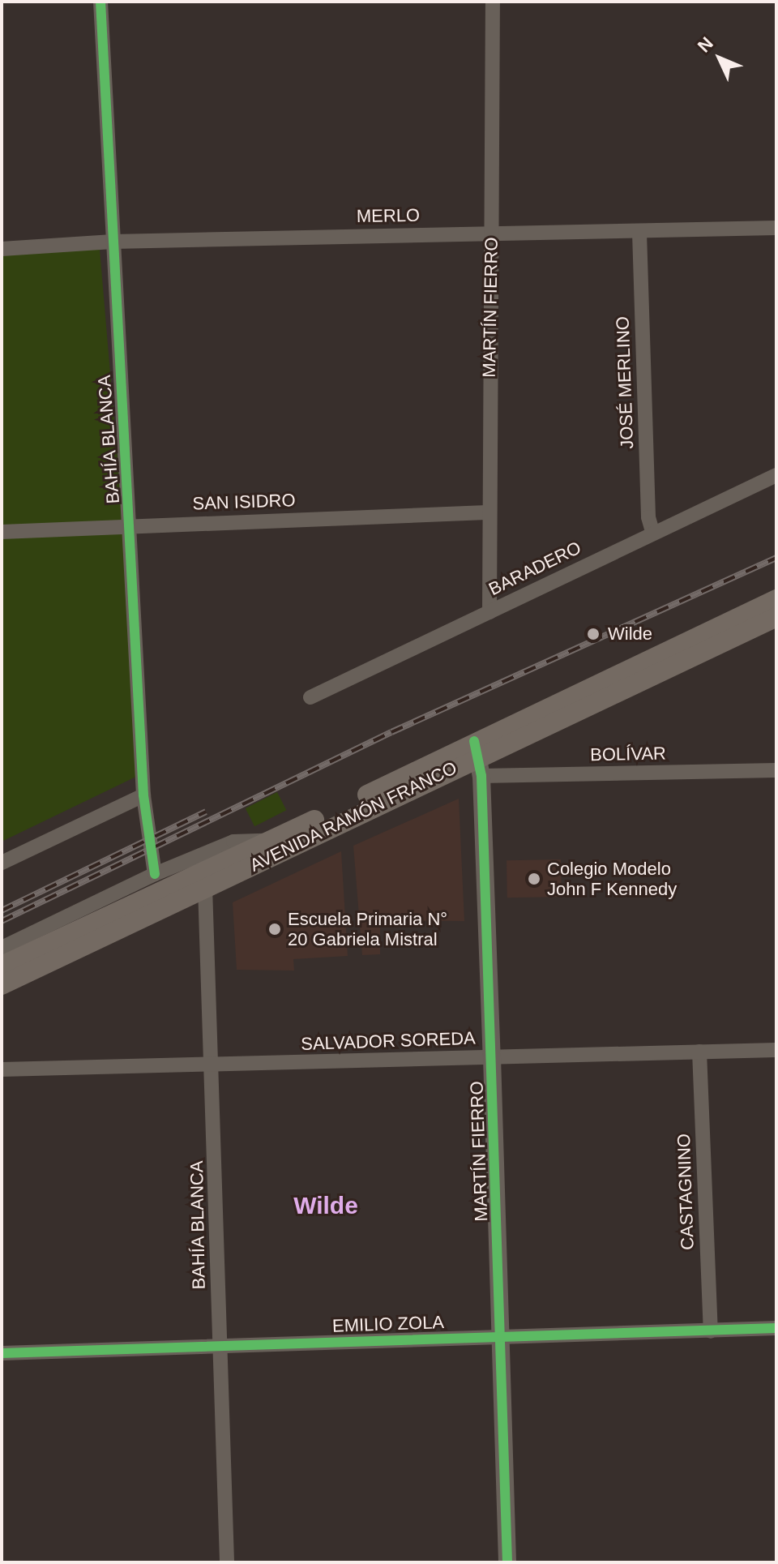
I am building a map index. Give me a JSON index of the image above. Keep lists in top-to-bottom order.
{
  "streets": {
    "main road": ["AVENIDA RAMÓN FRANCO"],
    "street": [
      "MERLO",
      "MARTÍN FIERRO",
      "JOSÉ MERLINO",
      "BAHÍA BLANCA",
      "SAN ISIDRO",
      "BARADERO",
      "BOLÍVAR",
      "SALVADOR SOREDA",
      "CASTAGNINO",
      "EMILIO ZOLA"
    ]
  },
  "crossings": [
    ["MERLO", "MARTÍN FIERRO"],
    ["MERLO", "JOSÉ MERLINO"],
    ["MERLO", "BAHÍA BLANCA"],
    ["MARTÍN FIERRO", "SAN ISIDRO"],
    ["MARTÍN FIERRO", "BARADERO"],
    ["MARTÍN FIERRO", "BOLÍVAR"],
    ["MARTÍN FIERRO", "AVENIDA RAMÓN FRANCO"],
    ["MARTÍN FIERRO", "SALVADOR SOREDA"],
    ["MARTÍN FIERRO", "EMILIO ZOLA"],
    ["JOSÉ MERLINO", "BARADERO"],
    ["BAHÍA BLANCA", "SAN ISIDRO"],
    ["BAHÍA BLANCA", "AVENIDA RAMÓN FRANCO"],
    ["BAHÍA BLANCA", "SALVADOR SOREDA"],
    ["BAHÍA BLANCA", "EMILIO ZOLA"],
    ["SALVADOR SOREDA", "CASTAGNINO"],
    ["CASTAGNINO", "EMILIO ZOLA"]
  ],
  "districts": ["Wilde"],
  "places": ["Wilde", "Colegio Modelo John F Kennedy", "Escuela Primaria N° 20 Gabriela Mistral"],
  "north": "top left"
}
